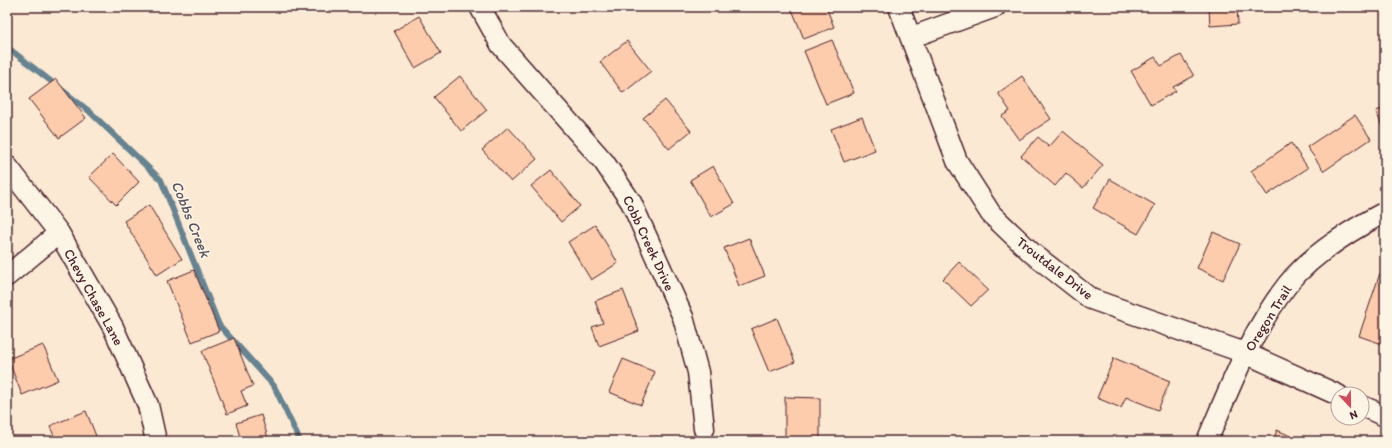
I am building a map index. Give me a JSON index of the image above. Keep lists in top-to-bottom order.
{
  "streets": {
    "street": [
      "Cobb Creek Drive",
      "Troutdale Drive",
      "Chevy Chase Lane",
      "Oregon Trail"
    ]
  },
  "crossings": [
    ["Troutdale Drive", "Oregon Trail"]
  ],
  "water": ["Cobbs Creek"],
  "north": "bottom"
}
